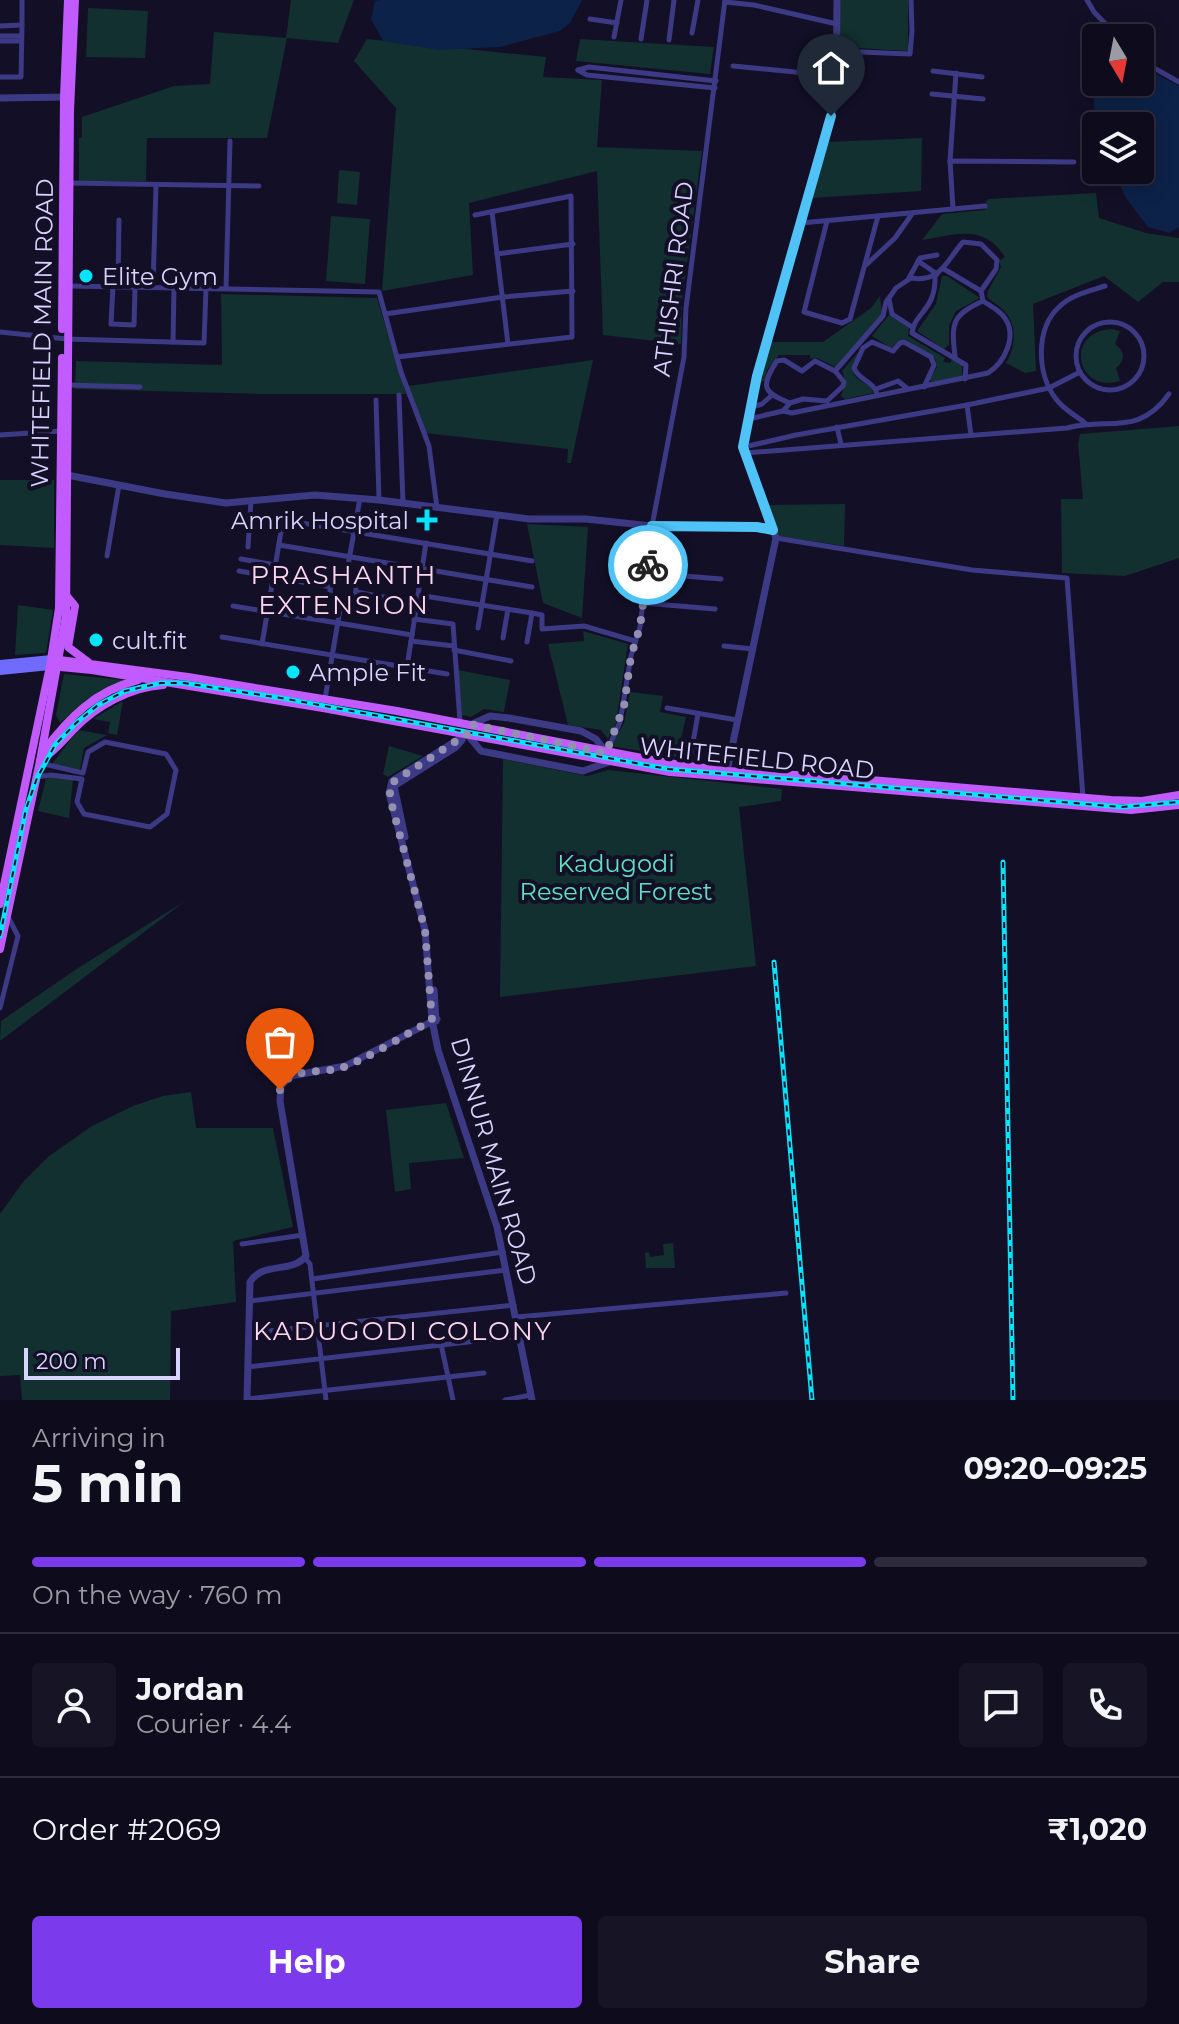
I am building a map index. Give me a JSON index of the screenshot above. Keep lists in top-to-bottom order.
{
  "streets": {
    "main road": ["WHITEFIELD MAIN ROAD", "WHITEFIELD ROAD"],
    "street": ["ATHISHRI ROAD", "DINNUR MAIN ROAD"]
  },
  "crossings": [
    ["ATHISHRI ROAD", "WHITEFIELD ROAD"],
    ["WHITEFIELD MAIN ROAD", "WHITEFIELD ROAD"],
    ["WHITEFIELD ROAD", "DINNUR MAIN ROAD"]
  ],
  "districts": ["PRASHANTH EXTENSION", "KADUGODI COLONY"],
  "parks": ["Kadugodi Reserved Forest"],
  "places": {
    "other": ["Elite Gym", "cult.fit", "Ample Fit"],
    "health": ["Amrik Hospital"]
  },
  "scale_bar": "200 m",
  "north": "bottom",
  "page": {
    "scale": "200 m",
    "heading": ["5 min", "Arriving in", "09:20–09:25"],
    "panel": [
      "Jordan",
      "Courier · 4.4",
      "Order #2069",
      "₹1,020"
    ],
    "bar": "On the way · 760 m",
    "buttons": ["Help", "Share"]
  }
}
